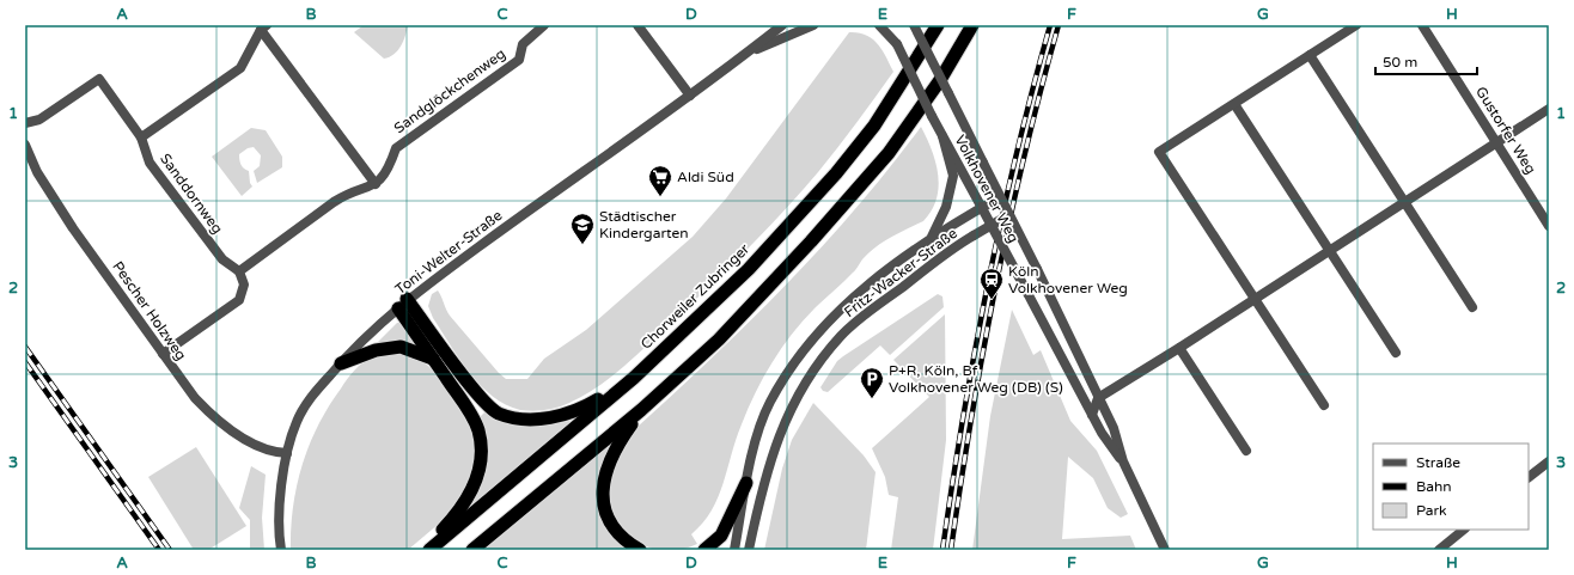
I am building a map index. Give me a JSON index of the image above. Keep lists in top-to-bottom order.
{
  "streets": {
    "highway": ["Chorweiler Zubringer"],
    "street": [
      "Sandglöckchenweg",
      "Gustorfer Weg",
      "Volkhovener Weg",
      "Sanddornweg",
      "Toni-Welter-Straße",
      "Fritz-Wacker-Straße",
      "Pescher Holzweg"
    ]
  },
  "crossings": [
    ["Volkhovener Weg", "Fritz-Wacker-Straße"],
    ["Toni-Welter-Straße", "Pescher Holzweg"]
  ],
  "places": {
    "supermarket": ["Aldi Süd"],
    "school or university": ["Städtischer Kindergarten"],
    "station": ["Köln Volkhovener Weg"],
    "parking": ["P+R, Köln, Bf Volkhovener Weg (DB) (S)"]
  },
  "legend": ["Straße", "Bahn", "Park"],
  "scale_bar": "50 m",
  "grid": {
    "columns": [
      "A",
      "B",
      "C",
      "D",
      "E",
      "F",
      "G",
      "H"
    ],
    "rows": ["1", "2", "3"]
  }
}
